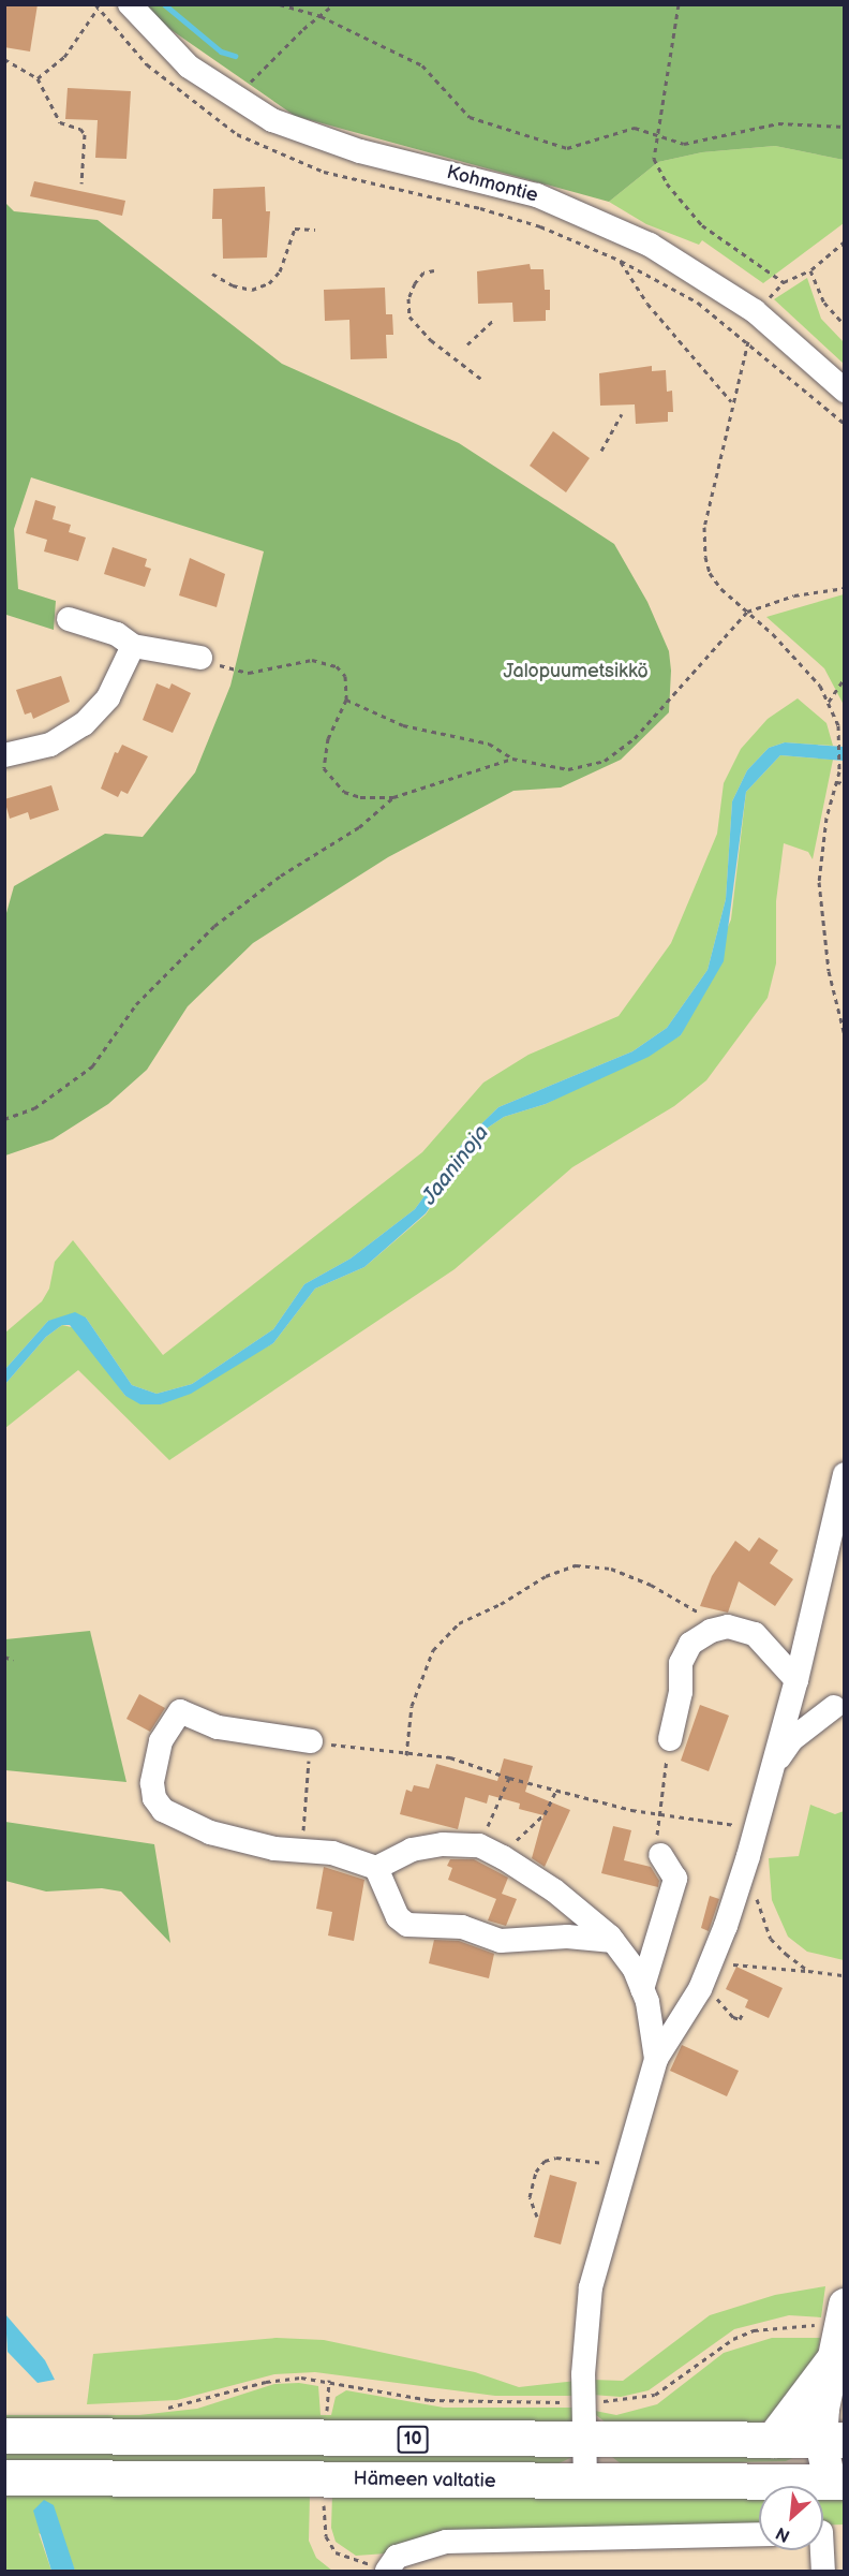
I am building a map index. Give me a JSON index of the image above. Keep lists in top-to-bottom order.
{
  "streets": {
    "highway": ["10", "Hämeen valtatie"],
    "street": ["Kohmontie"]
  },
  "water": ["Jaaninoja"],
  "parks": ["Jalopuumetsikkö"],
  "north": "bottom left"
}
